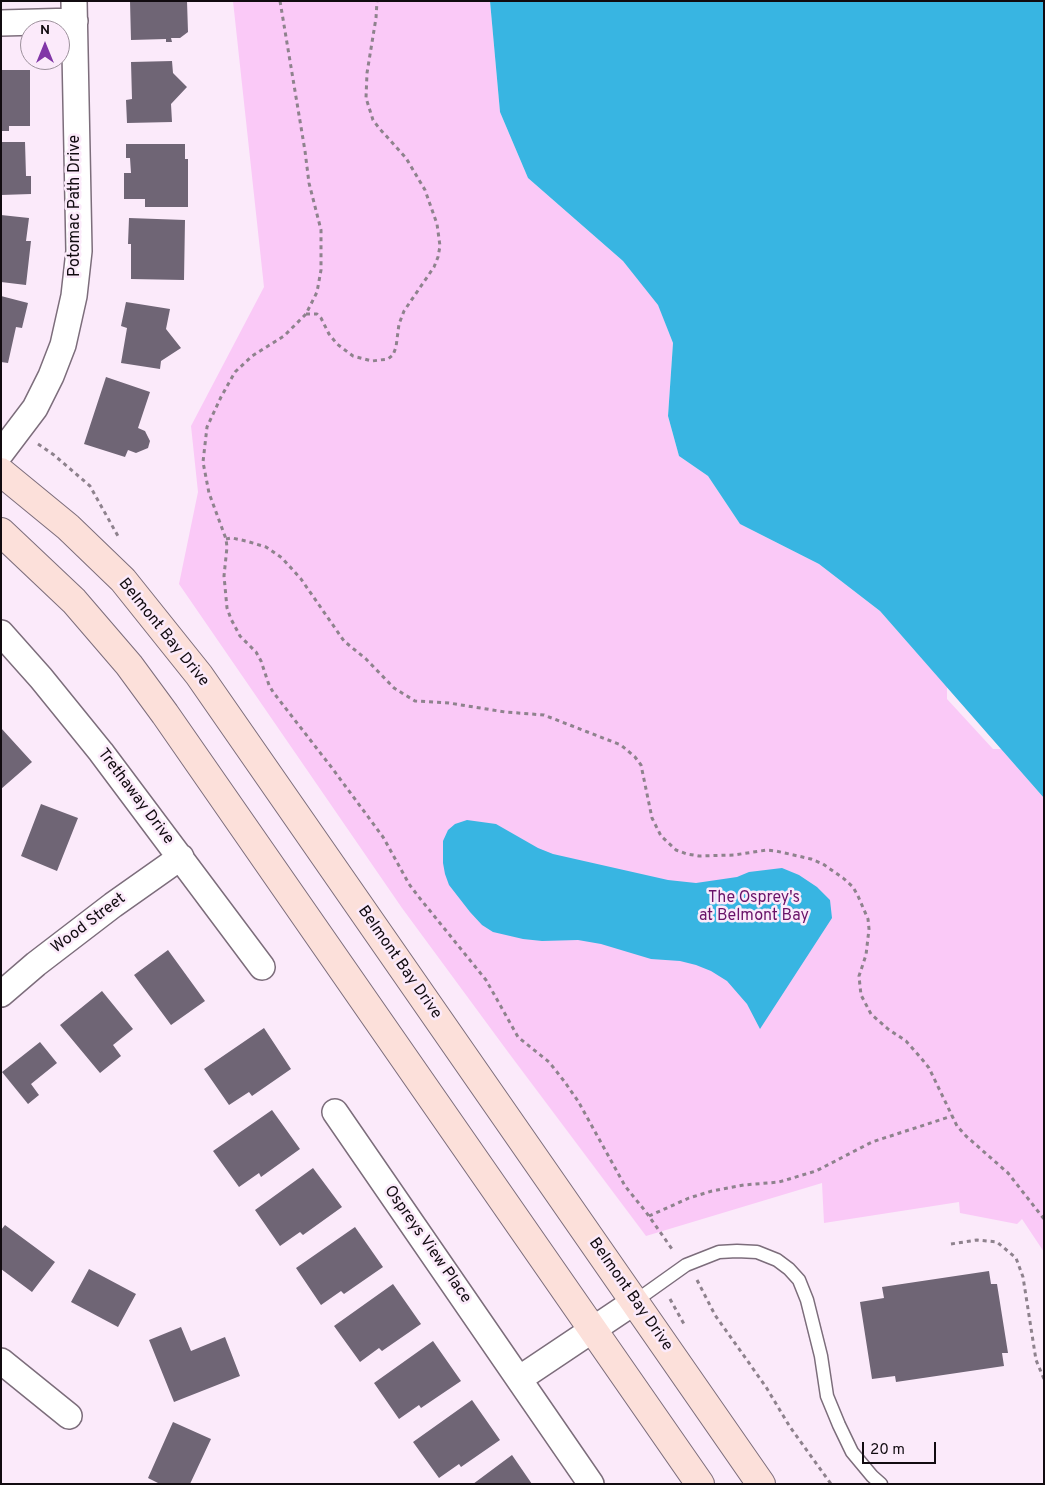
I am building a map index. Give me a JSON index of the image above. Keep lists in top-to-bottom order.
{
  "streets": {
    "street": [
      "Potomac Path Drive",
      "Belmont Bay Drive",
      "Trethaway Drive",
      "Wood Street",
      "Ospreys View Place"
    ]
  },
  "crossings": [
    ["Trethaway Drive", "Wood Street"]
  ],
  "parks": ["The Osprey's at Belmont Bay"],
  "scale_bar": "20 m",
  "north": "top"
}
